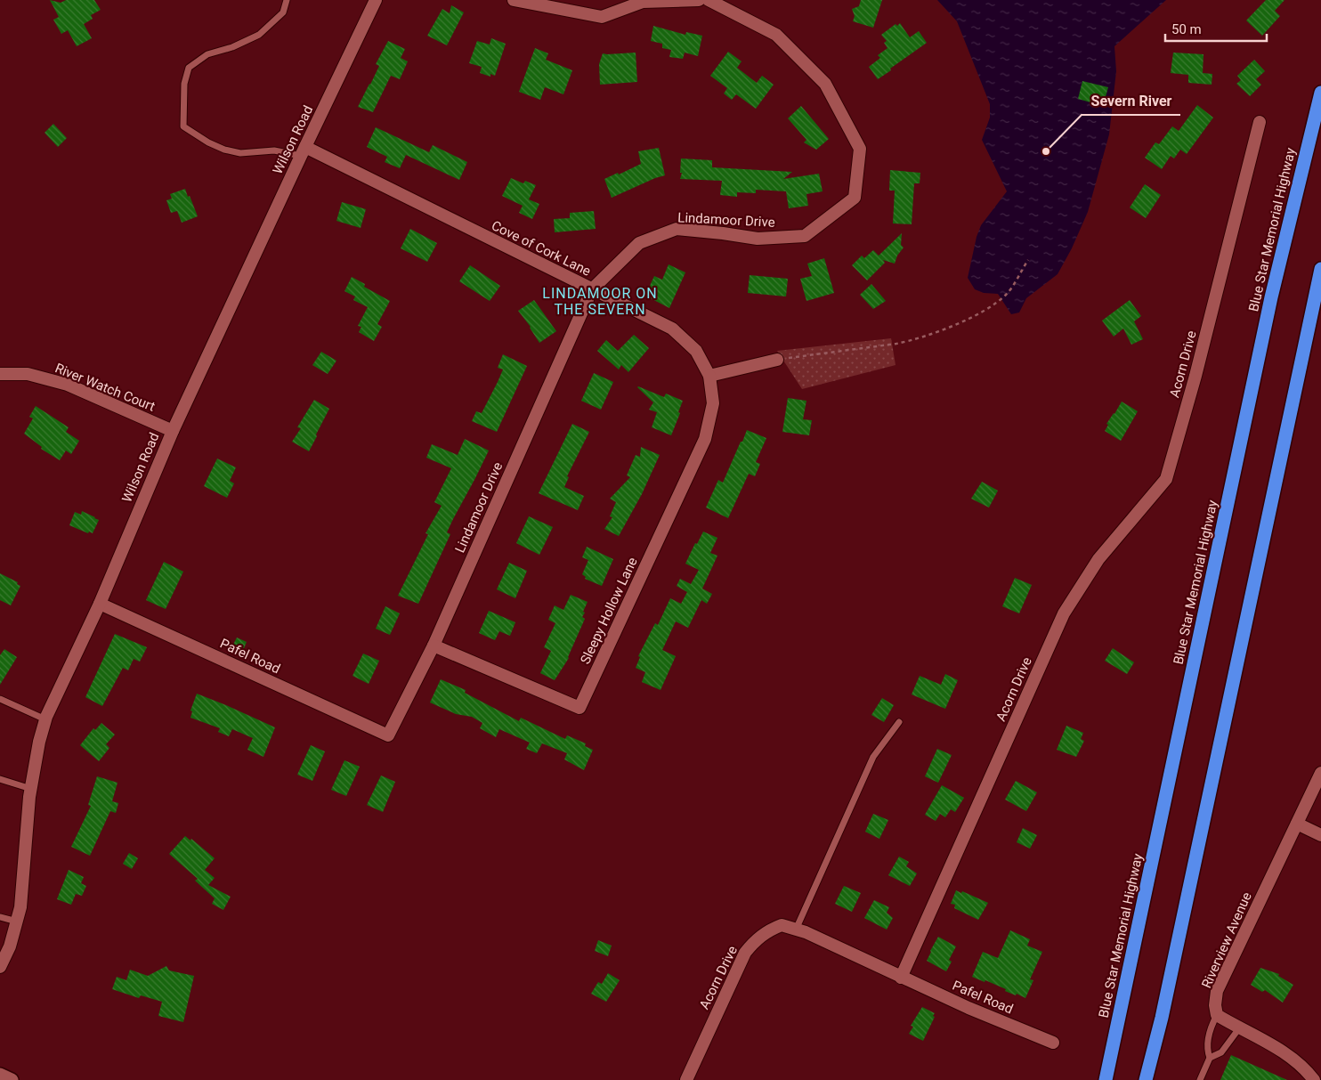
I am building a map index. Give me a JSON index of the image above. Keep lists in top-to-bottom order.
{
  "streets": {
    "highway": ["Blue Star Memorial Highway"],
    "street": [
      "Wilson Road",
      "Lindamoor Drive",
      "Cove of Cork Lane",
      "Acorn Drive",
      "River Watch Court",
      "Sleepy Hollow Lane",
      "Pafel Road",
      "Riverview Avenue"
    ]
  },
  "crossings": [
    ["Wilson Road", "Cove of Cork Lane"],
    ["Wilson Road", "River Watch Court"],
    ["Wilson Road", "Pafel Road"],
    ["Lindamoor Drive", "Cove of Cork Lane"],
    ["Lindamoor Drive", "Sleepy Hollow Lane"],
    ["Lindamoor Drive", "Pafel Road"],
    ["Cove of Cork Lane", "Sleepy Hollow Lane"],
    ["Acorn Drive", "Pafel Road"]
  ],
  "districts": ["LINDAMOOR ON THE SEVERN"],
  "places": ["Severn River"],
  "scale_bar": "50 m"
}
